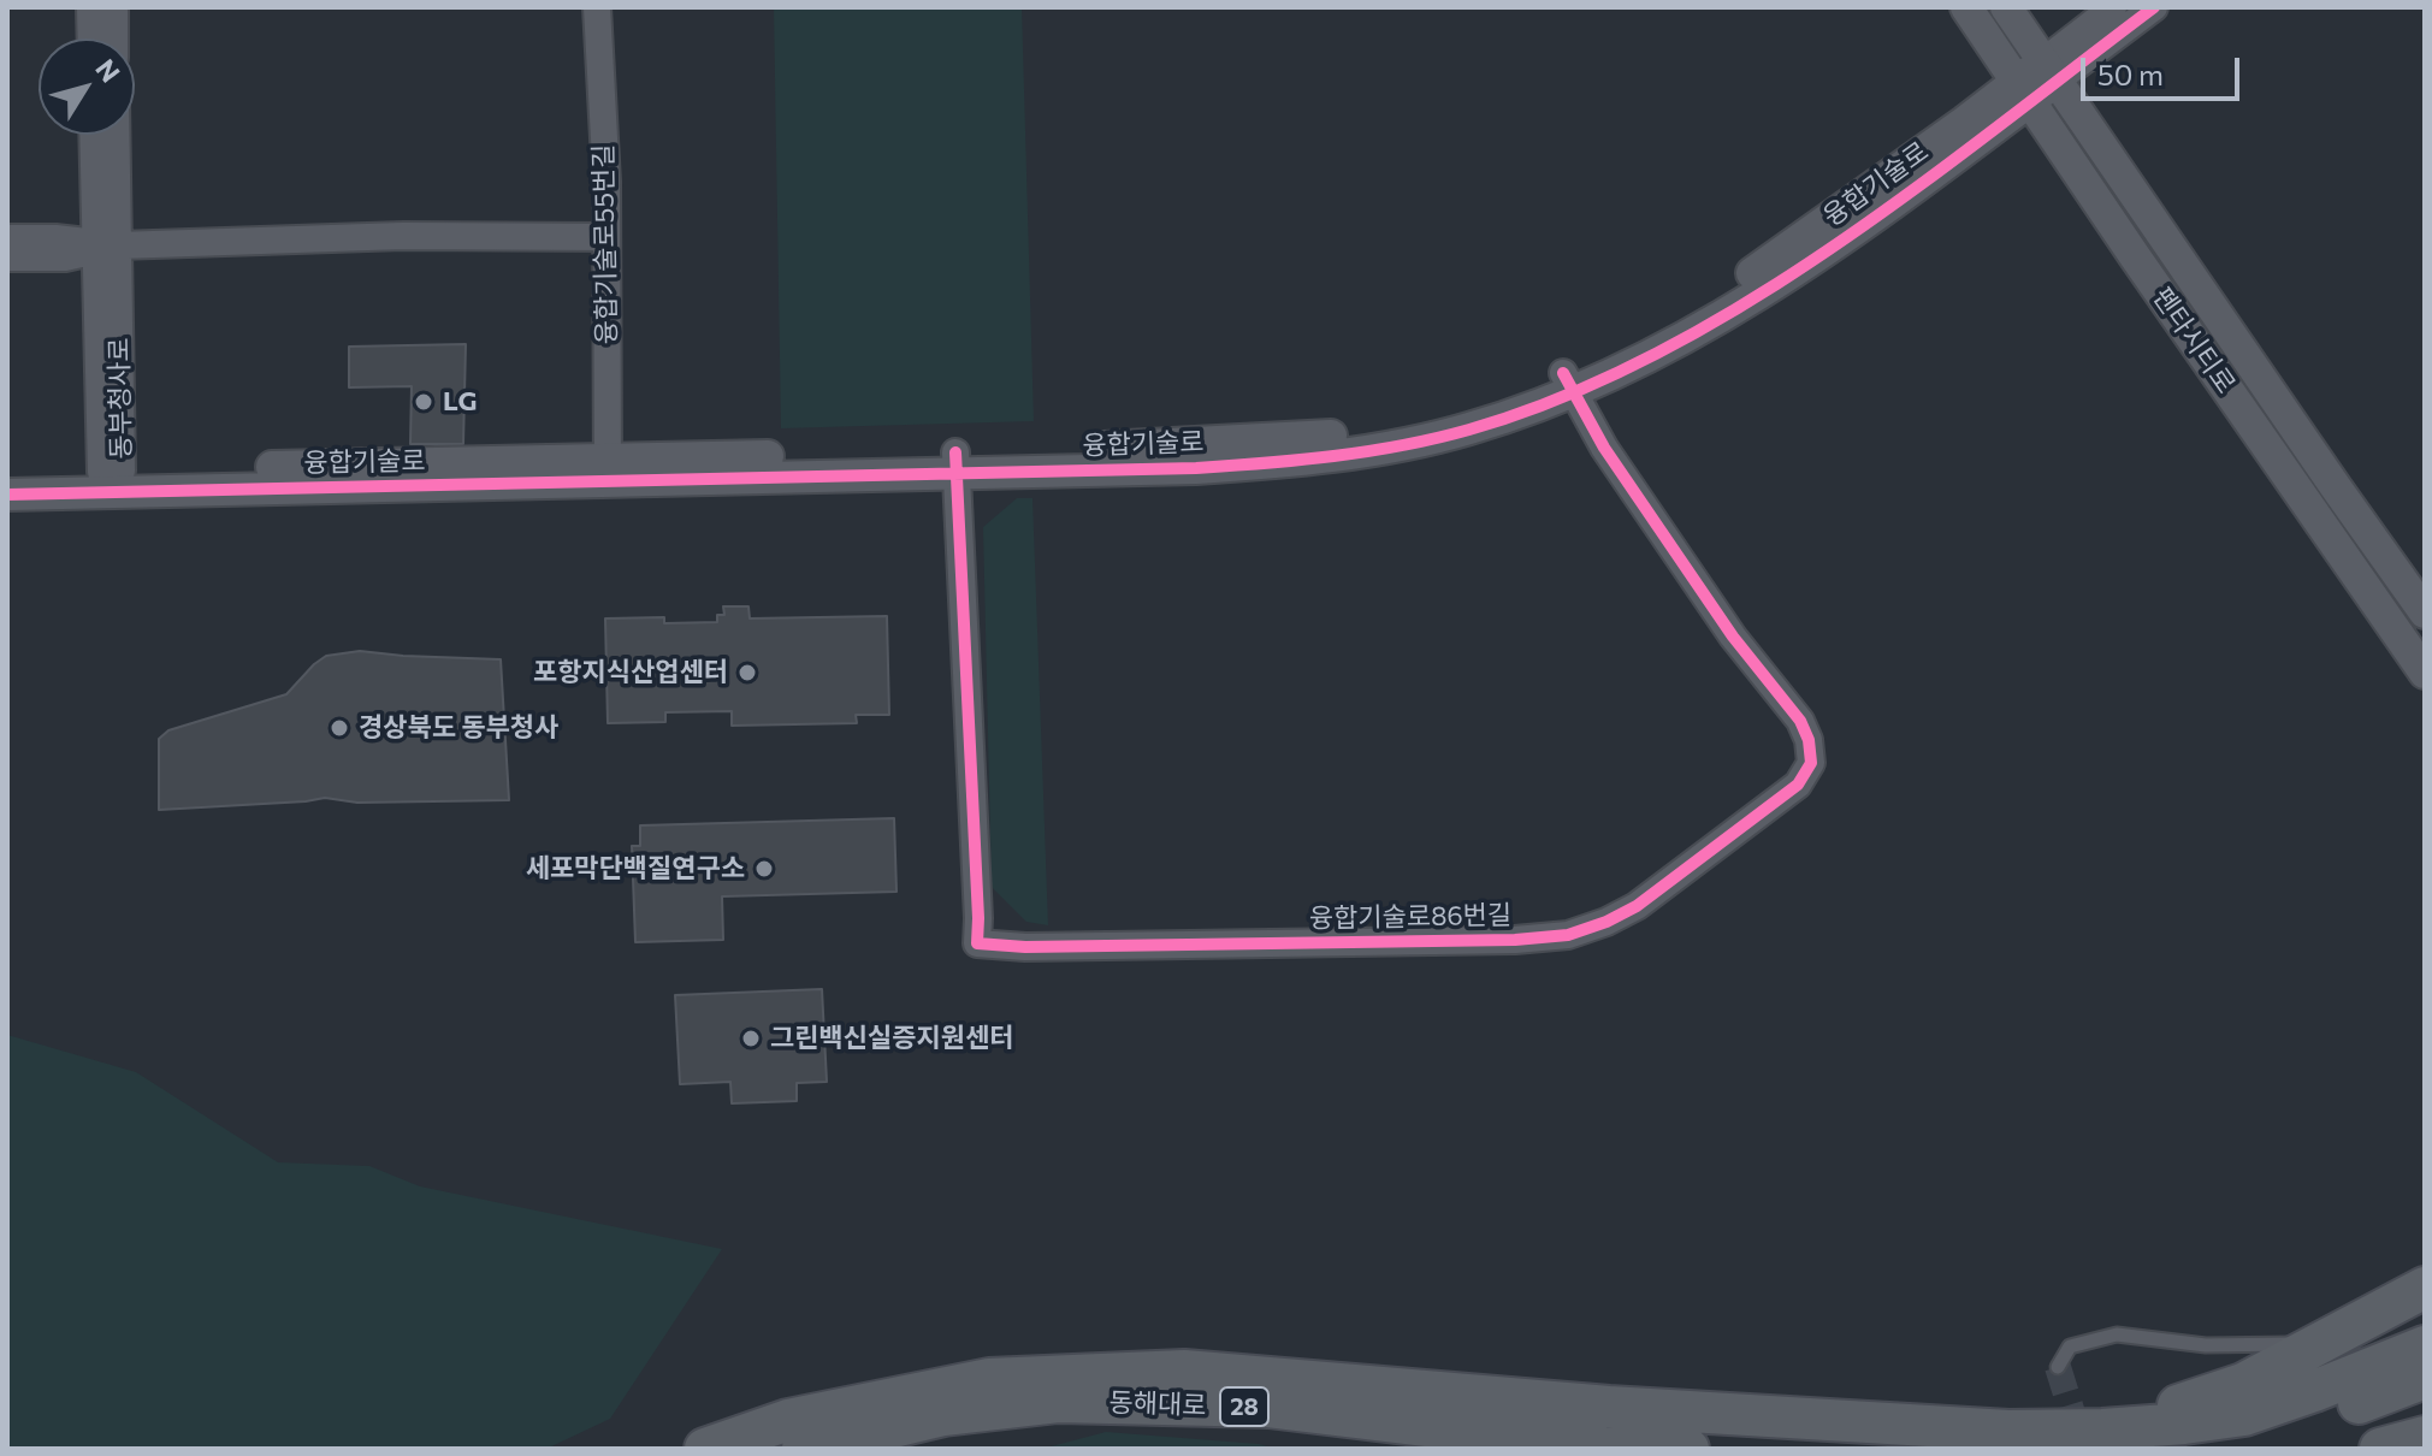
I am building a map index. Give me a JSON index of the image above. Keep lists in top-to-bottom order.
{
  "streets": {
    "main road": ["동해대로", "28"],
    "street": [
      "융합기술로",
      "융합기술로55번길",
      "펜타시티로",
      "동부청사로",
      "융합기술로86번길"
    ]
  },
  "crossings": [
    ["융합기술로", "융합기술로55번길"],
    ["융합기술로", "펜타시티로"],
    ["융합기술로", "동부청사로"],
    ["융합기술로", "융합기술로86번길"]
  ],
  "places": [
    "LG",
    "포항지식산업센터",
    "경상북도 동부청사",
    "세포막단백질연구소",
    "그린백신실증지원센터"
  ],
  "scale_bar": "50 m",
  "north": "top right"
}
